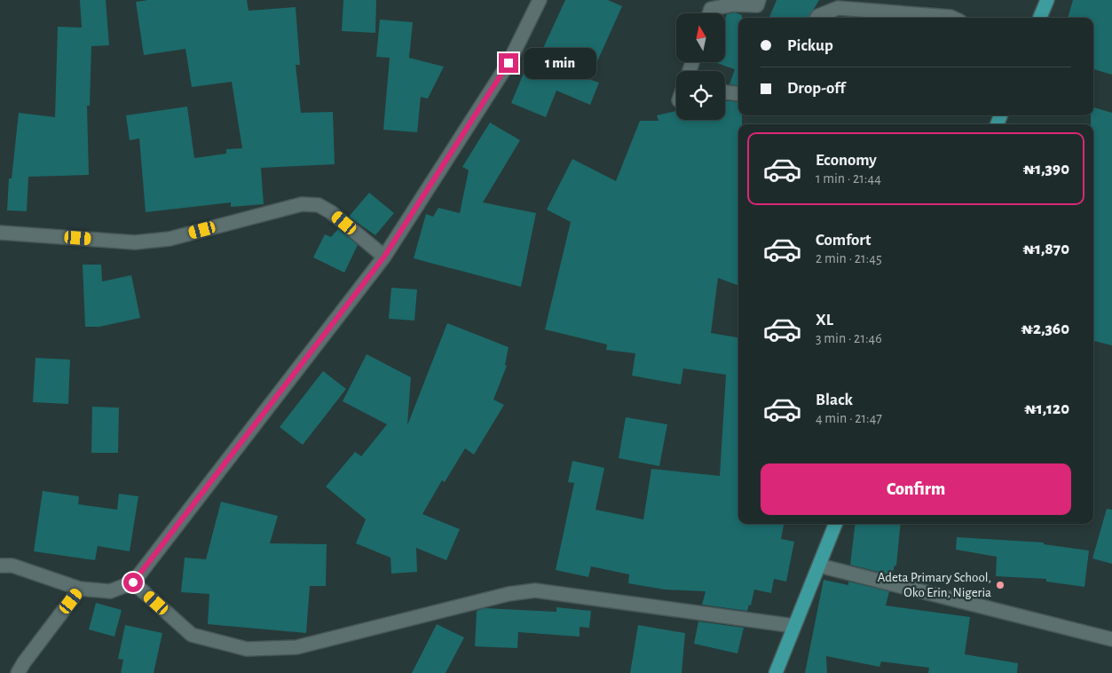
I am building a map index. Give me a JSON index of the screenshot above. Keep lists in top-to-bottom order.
{
  "places": ["Adeta Primary School, Oko Erin, Nigeria"],
  "north": "top",
  "page": {
    "banner": ["Pickup", "Drop-off"],
    "bubble": "1 min",
    "list": [
      {
        "name": "Economy",
        "note": "1 min · 21:44",
        "value": "₦1,390"
      },
      {
        "name": "Comfort",
        "note": "2 min · 21:45",
        "value": "₦1,870"
      },
      {
        "name": "XL",
        "note": "3 min · 21:46",
        "value": "₦2,360"
      },
      {
        "name": "Black",
        "note": "4 min · 21:47",
        "value": "₦1,120"
      }
    ],
    "buttons": "Confirm"
  }
}
